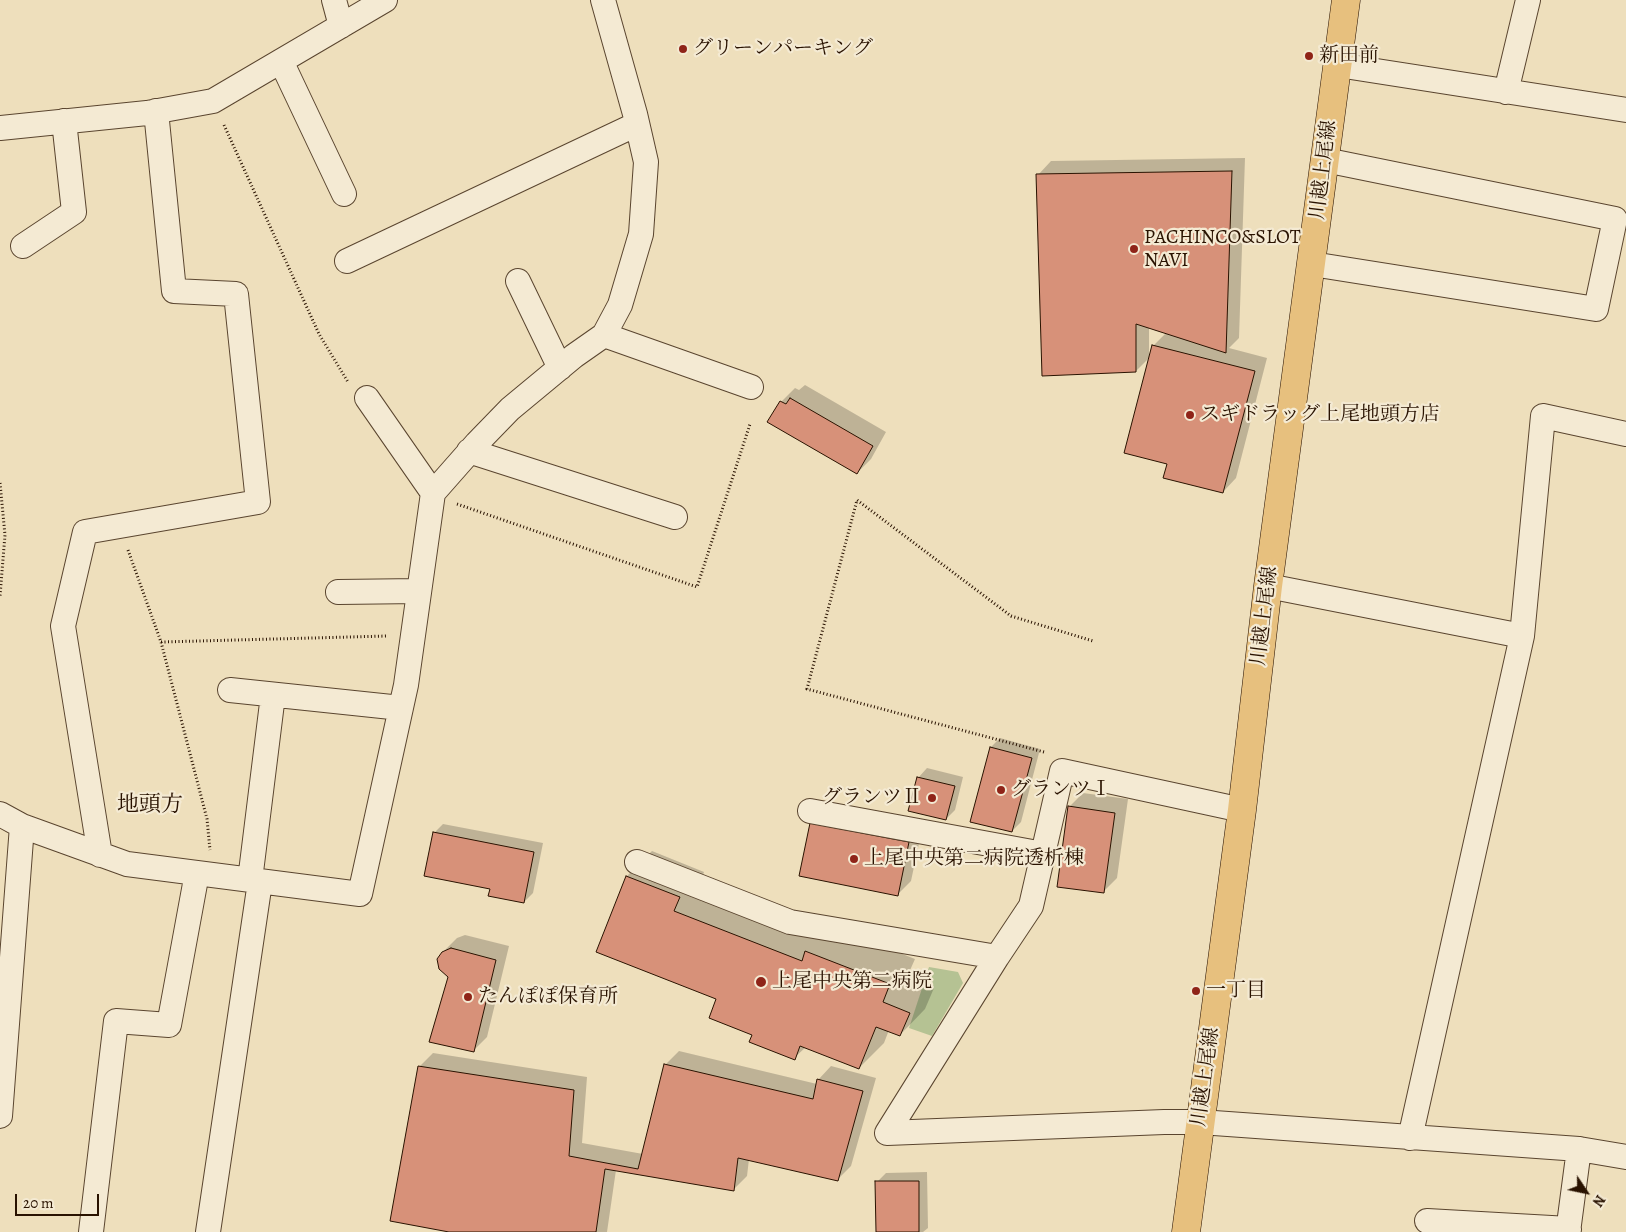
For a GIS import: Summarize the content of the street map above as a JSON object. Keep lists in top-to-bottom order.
{
  "streets": {
    "main road": ["川越上尾線"]
  },
  "districts": ["地頭方"],
  "places": [
    "グリーンパーキング",
    "新田前",
    "PACHINCO&SLOT NAVI",
    "スギドラッグ上尾地頭方店",
    "グランツⅠ",
    "グランツⅡ",
    "上尾中央第二病院透析棟",
    "上尾中央第二病院",
    "一丁目",
    "たんぽぽ保育所"
  ],
  "scale_bar": "20 m",
  "north": "bottom right"
}
